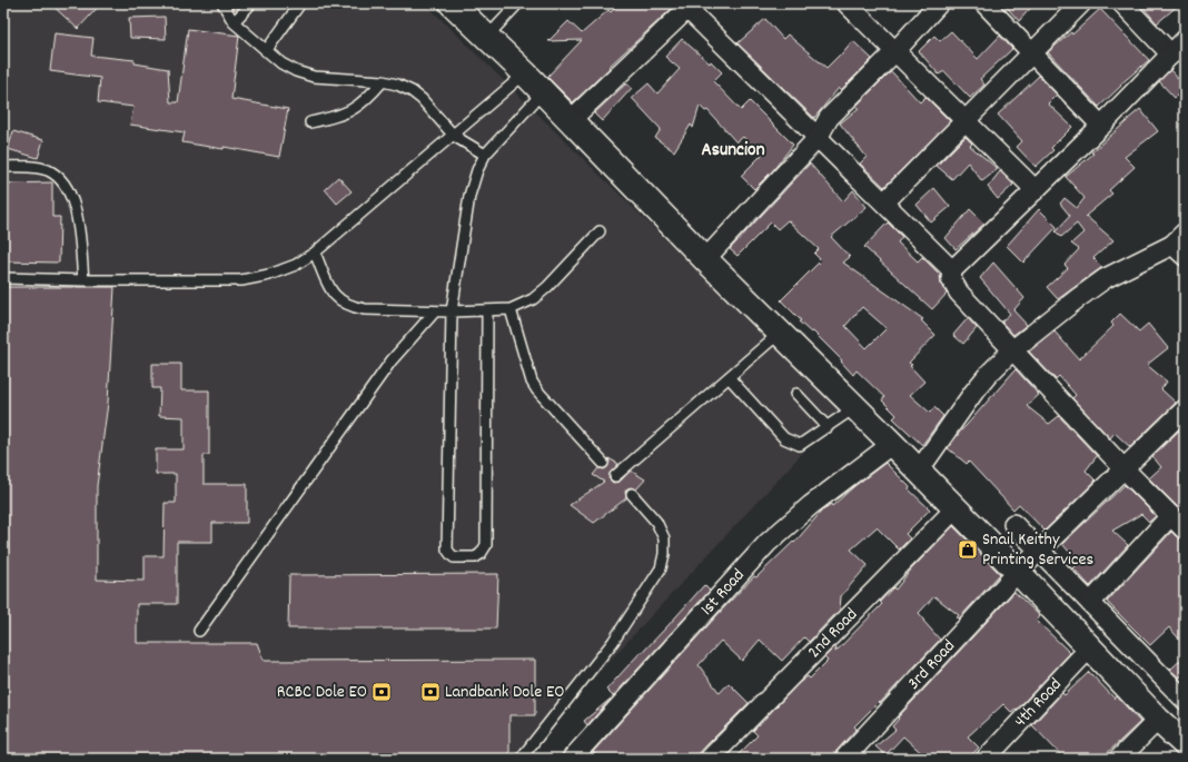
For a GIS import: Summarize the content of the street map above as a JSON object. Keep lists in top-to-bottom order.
{
  "streets": {
    "street": [
      "1st Road",
      "2nd Road",
      "3rd Road",
      "4th Road"
    ]
  },
  "districts": ["Asuncion"],
  "places": {
    "shop": ["Snail Keithy Printing Services"],
    "bank": ["RCBC Dole EO", "Landbank Dole EO"]
  }
}
